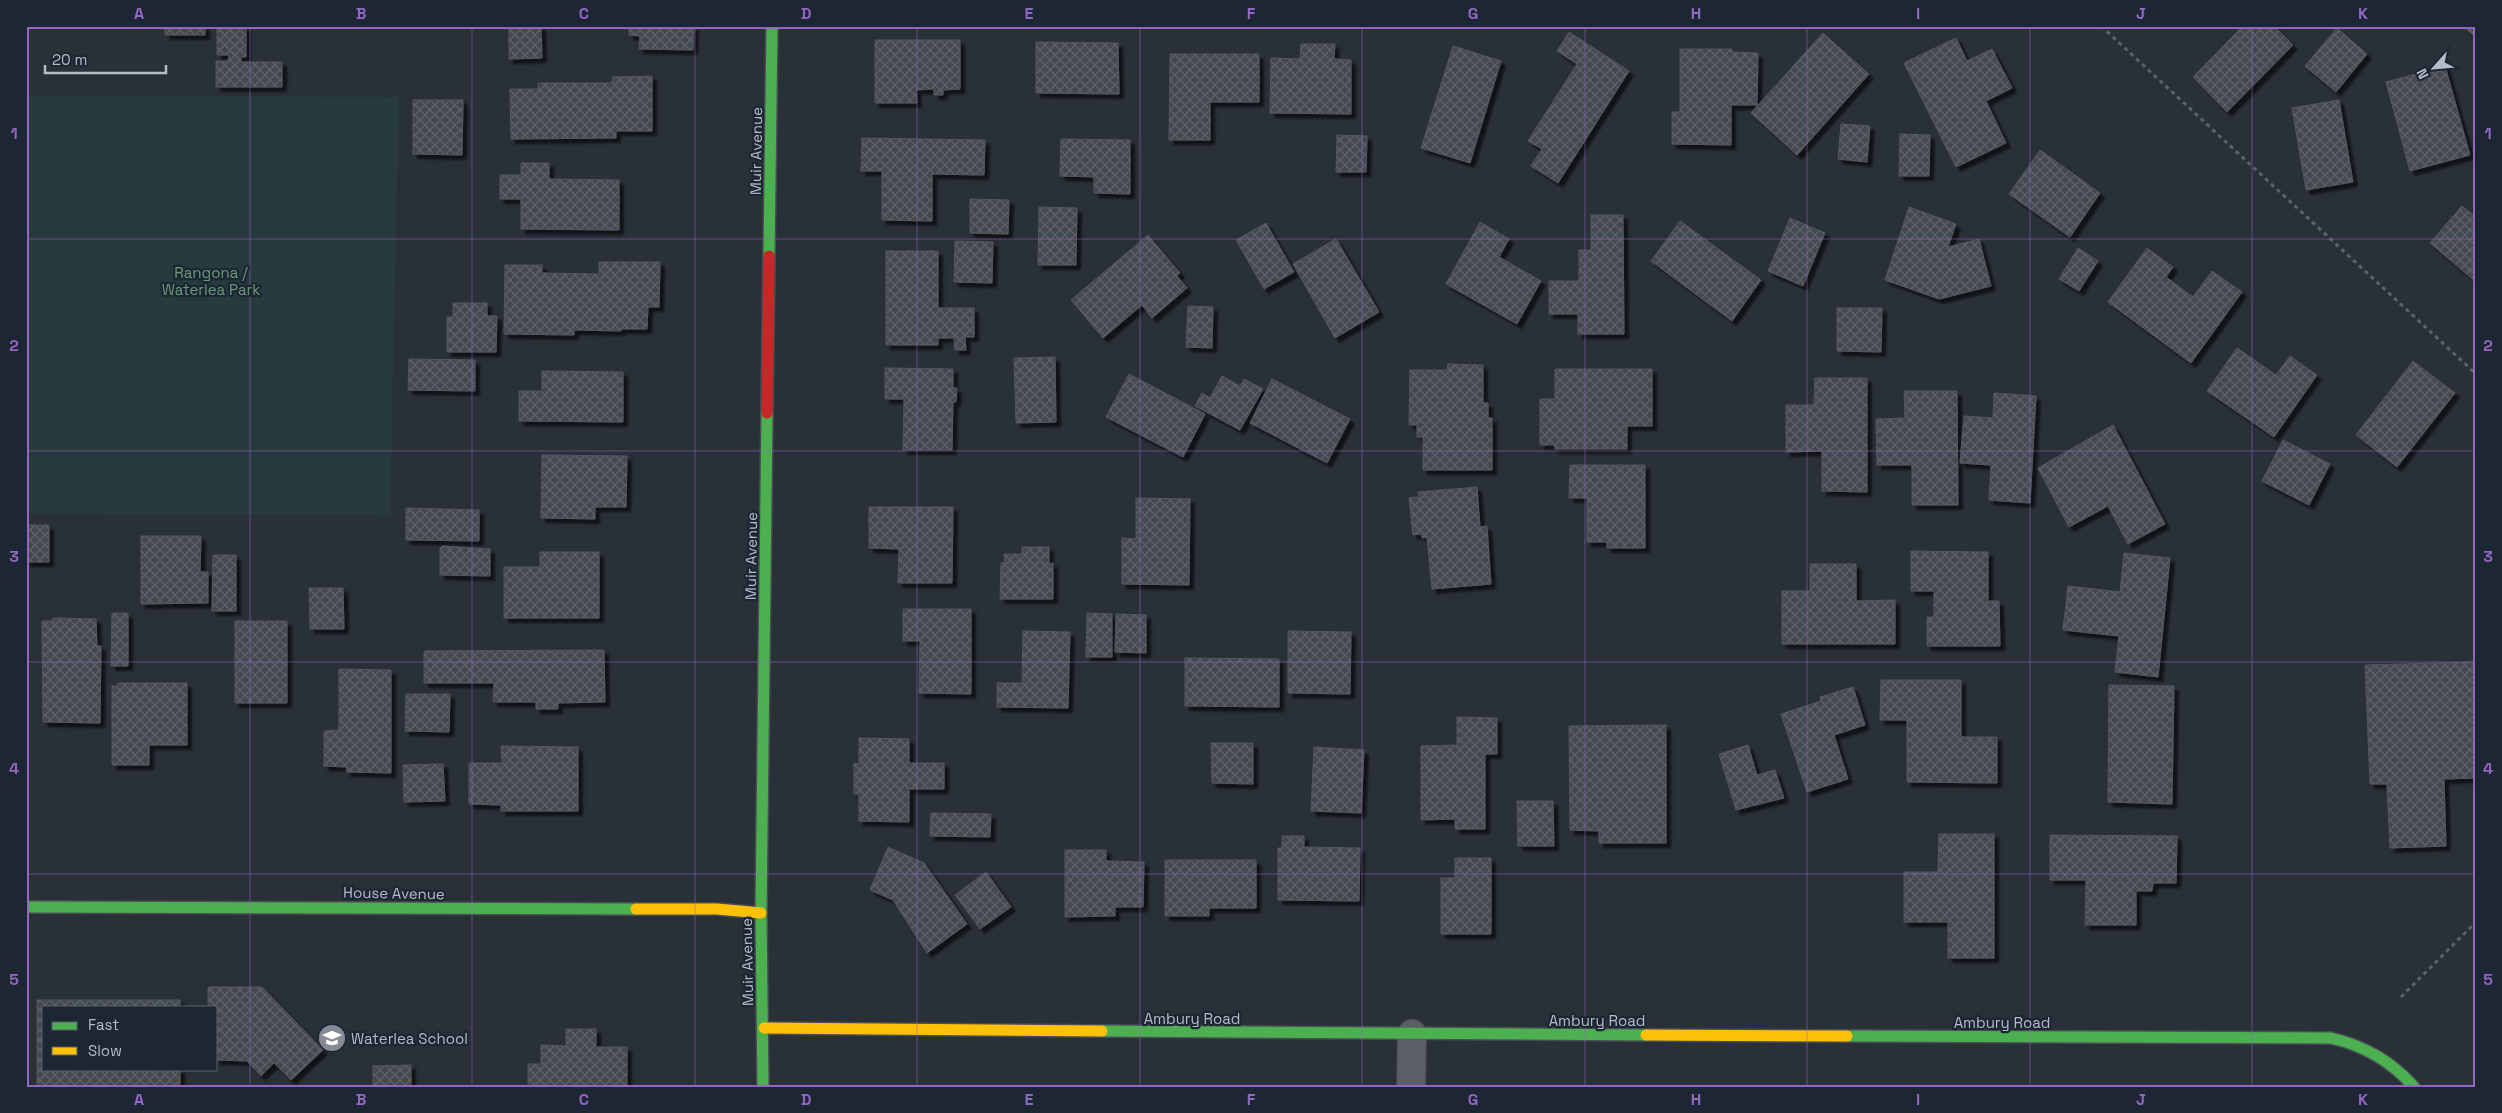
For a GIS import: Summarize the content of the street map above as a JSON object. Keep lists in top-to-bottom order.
{
  "streets": {
    "street": ["Muir Avenue", "House Avenue", "Ambury Road"]
  },
  "crossings": [
    ["Muir Avenue", "House Avenue"],
    ["Muir Avenue", "Ambury Road"]
  ],
  "parks": ["Rangona / Waterlea Park"],
  "places": {
    "school or university": ["Waterlea School"]
  },
  "legend": ["Fast", "Slow"],
  "scale_bar": "20 m",
  "north": "bottom left",
  "grid": {
    "columns": [
      "A",
      "B",
      "C",
      "D",
      "E",
      "F",
      "G",
      "H",
      "I",
      "J",
      "K"
    ],
    "rows": [
      "1",
      "2",
      "3",
      "4",
      "5"
    ]
  }
}
